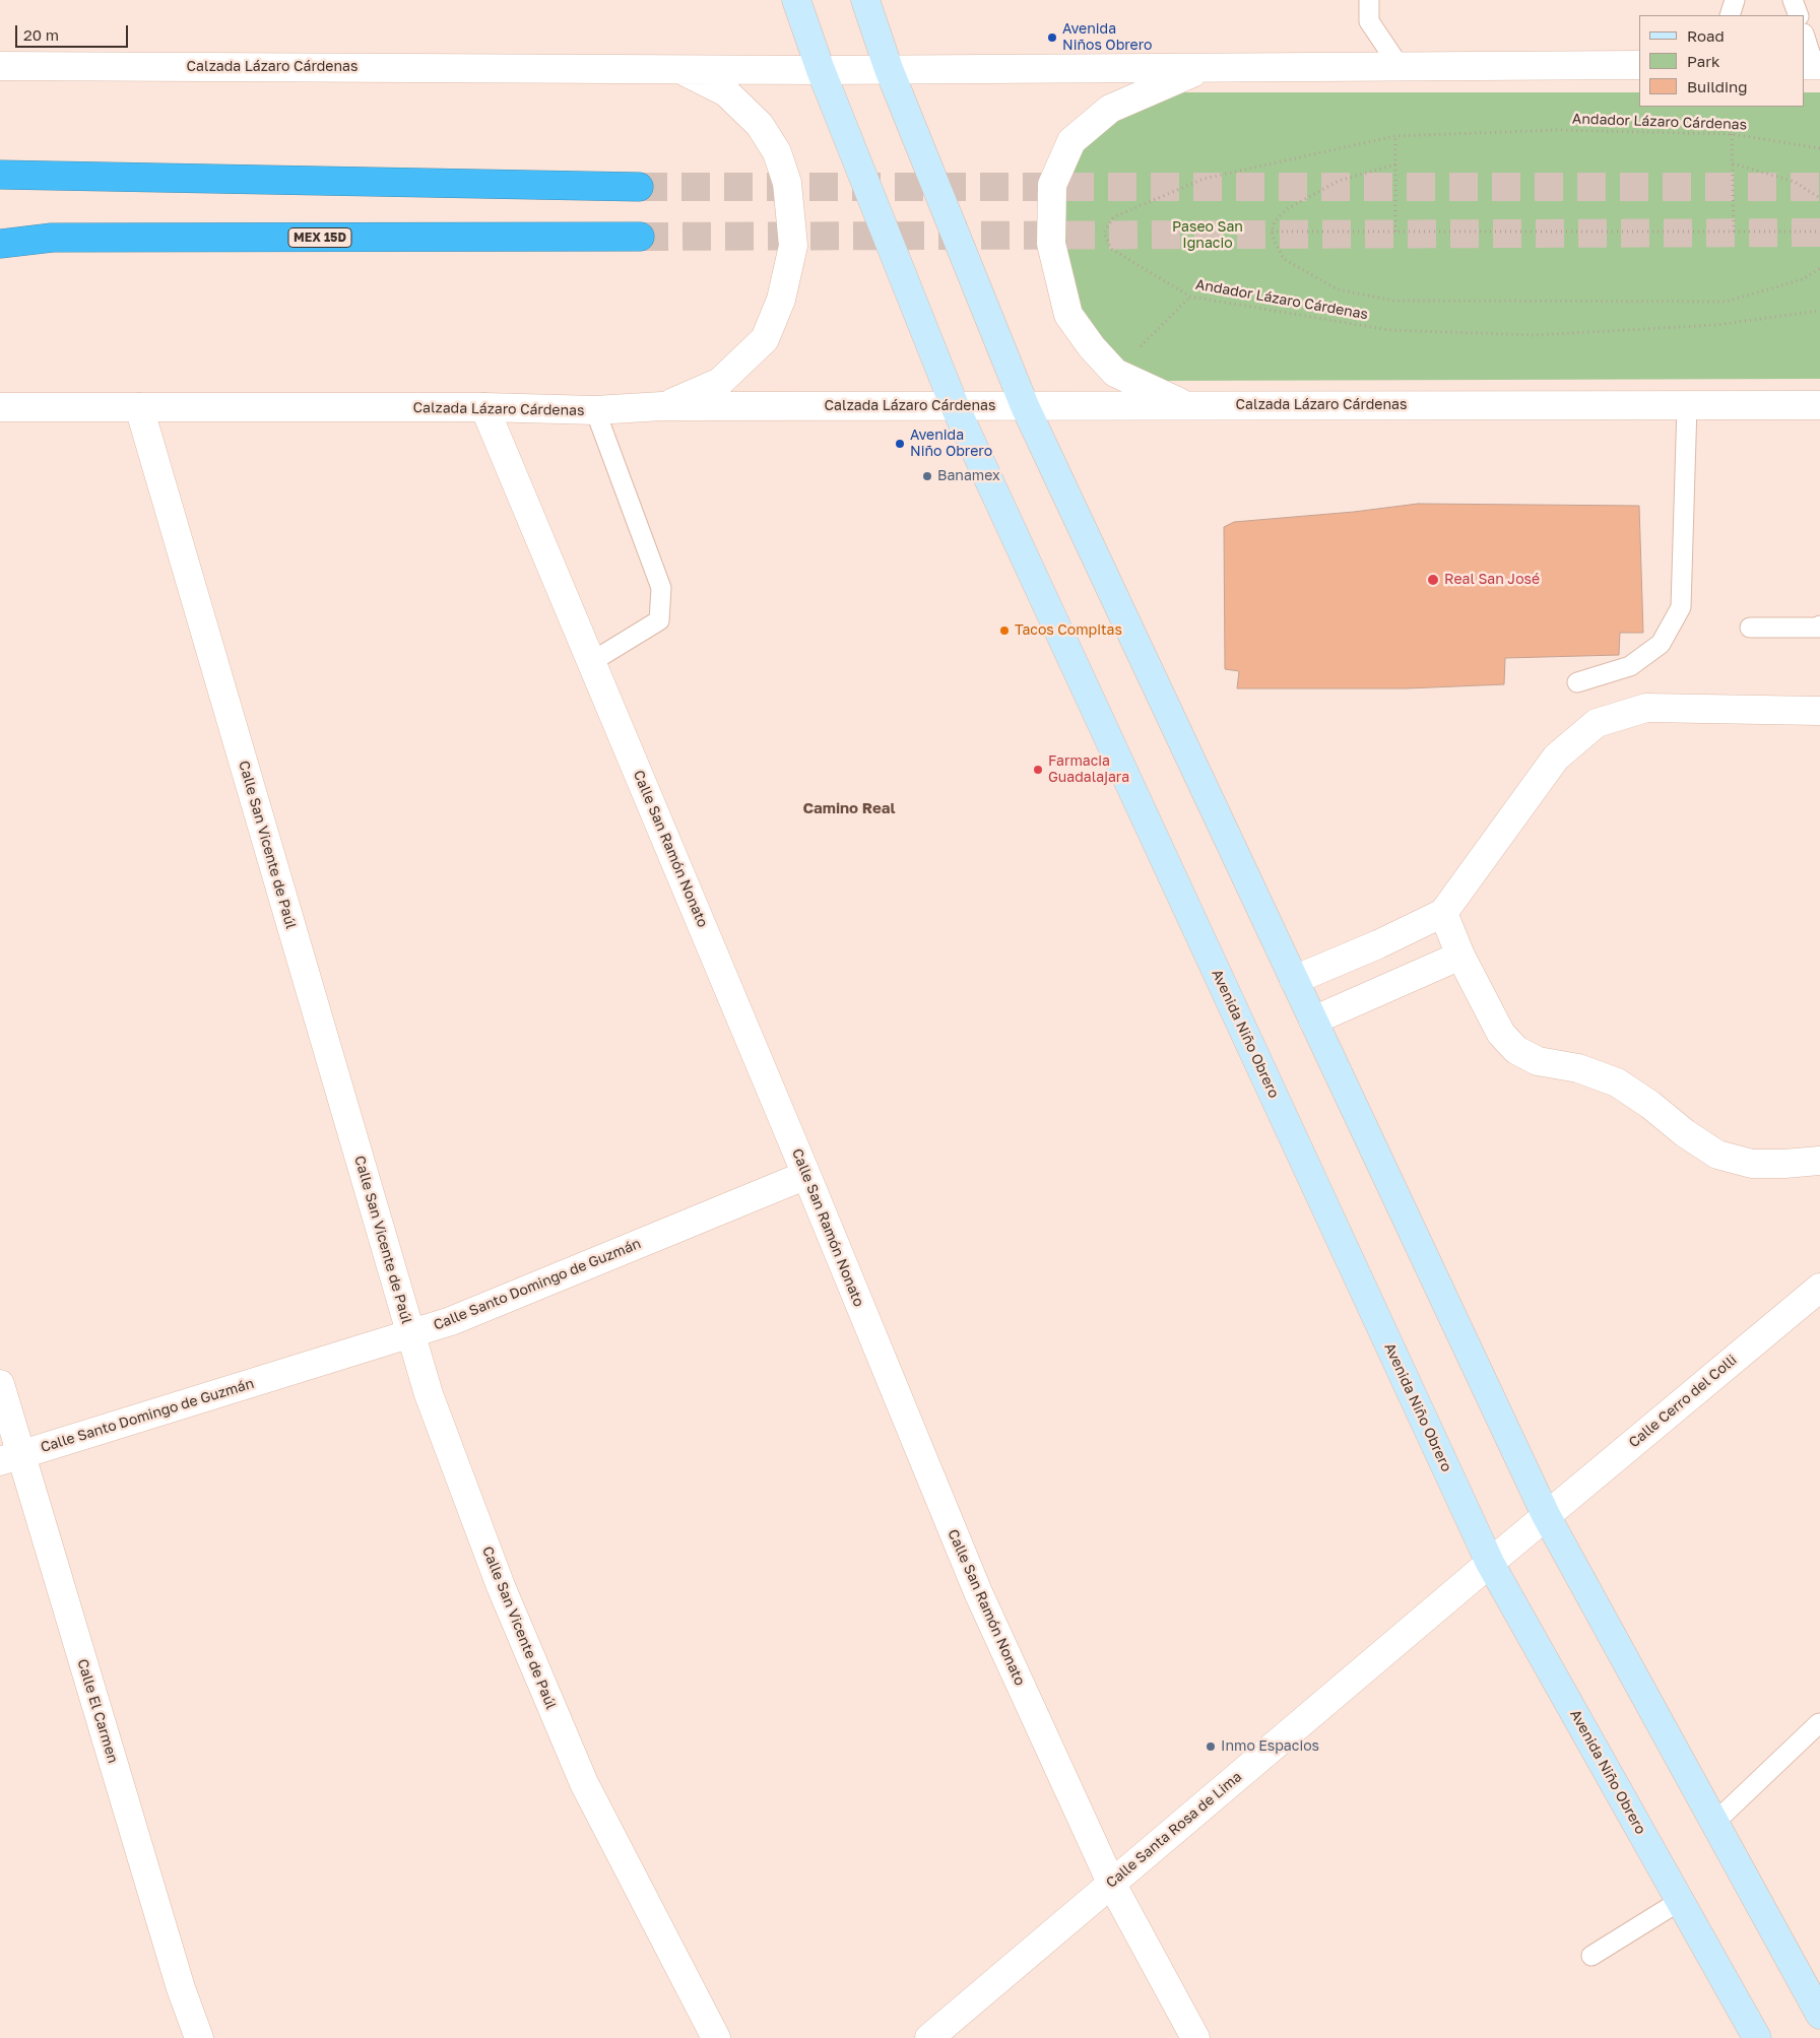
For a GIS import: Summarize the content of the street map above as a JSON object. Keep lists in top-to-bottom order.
{
  "streets": {
    "highway": ["MEX 15D"],
    "main road": ["Avenida Niño Obrero"],
    "street": [
      "Calzada Lázaro Cárdenas",
      "Calle San Vicente de Paúl",
      "Calle San Ramón Nonato",
      "Calle Santo Domingo de Guzmán",
      "Calle Cerro del Colli",
      "Calle El Carmen",
      "Calle Santa Rosa de Lima"
    ],
    "path": ["Andador Lázaro Cárdenas"]
  },
  "crossings": [
    ["Calzada Lázaro Cárdenas", "Calle San Vicente de Paúl"],
    ["Calzada Lázaro Cárdenas", "Calle San Ramón Nonato"],
    ["Calzada Lázaro Cárdenas", "Avenida Niño Obrero"],
    ["Calle San Vicente de Paúl", "Calle Santo Domingo de Guzmán"],
    ["Calle San Ramón Nonato", "Calle Santo Domingo de Guzmán"],
    ["Calle San Ramón Nonato", "Calle Santa Rosa de Lima"],
    ["Avenida Niño Obrero", "Calle Cerro del Colli"],
    ["Avenida Niño Obrero", "Calle Santa Rosa de Lima"],
    ["Calle Santo Domingo de Guzmán", "Calle El Carmen"],
    ["Calle Cerro del Colli", "Calle Santa Rosa de Lima"]
  ],
  "districts": ["Camino Real"],
  "parks": ["Paseo San Ignacio"],
  "places": [
    "Avenida Niños Obrero",
    "Avenida Niño Obrero",
    "Banamex",
    "Real San José",
    "Tacos Compitas",
    "Farmacia Guadalajara",
    "Inmo Espacios"
  ],
  "legend": ["Road", "Park", "Building"],
  "scale_bar": "20 m"
}
